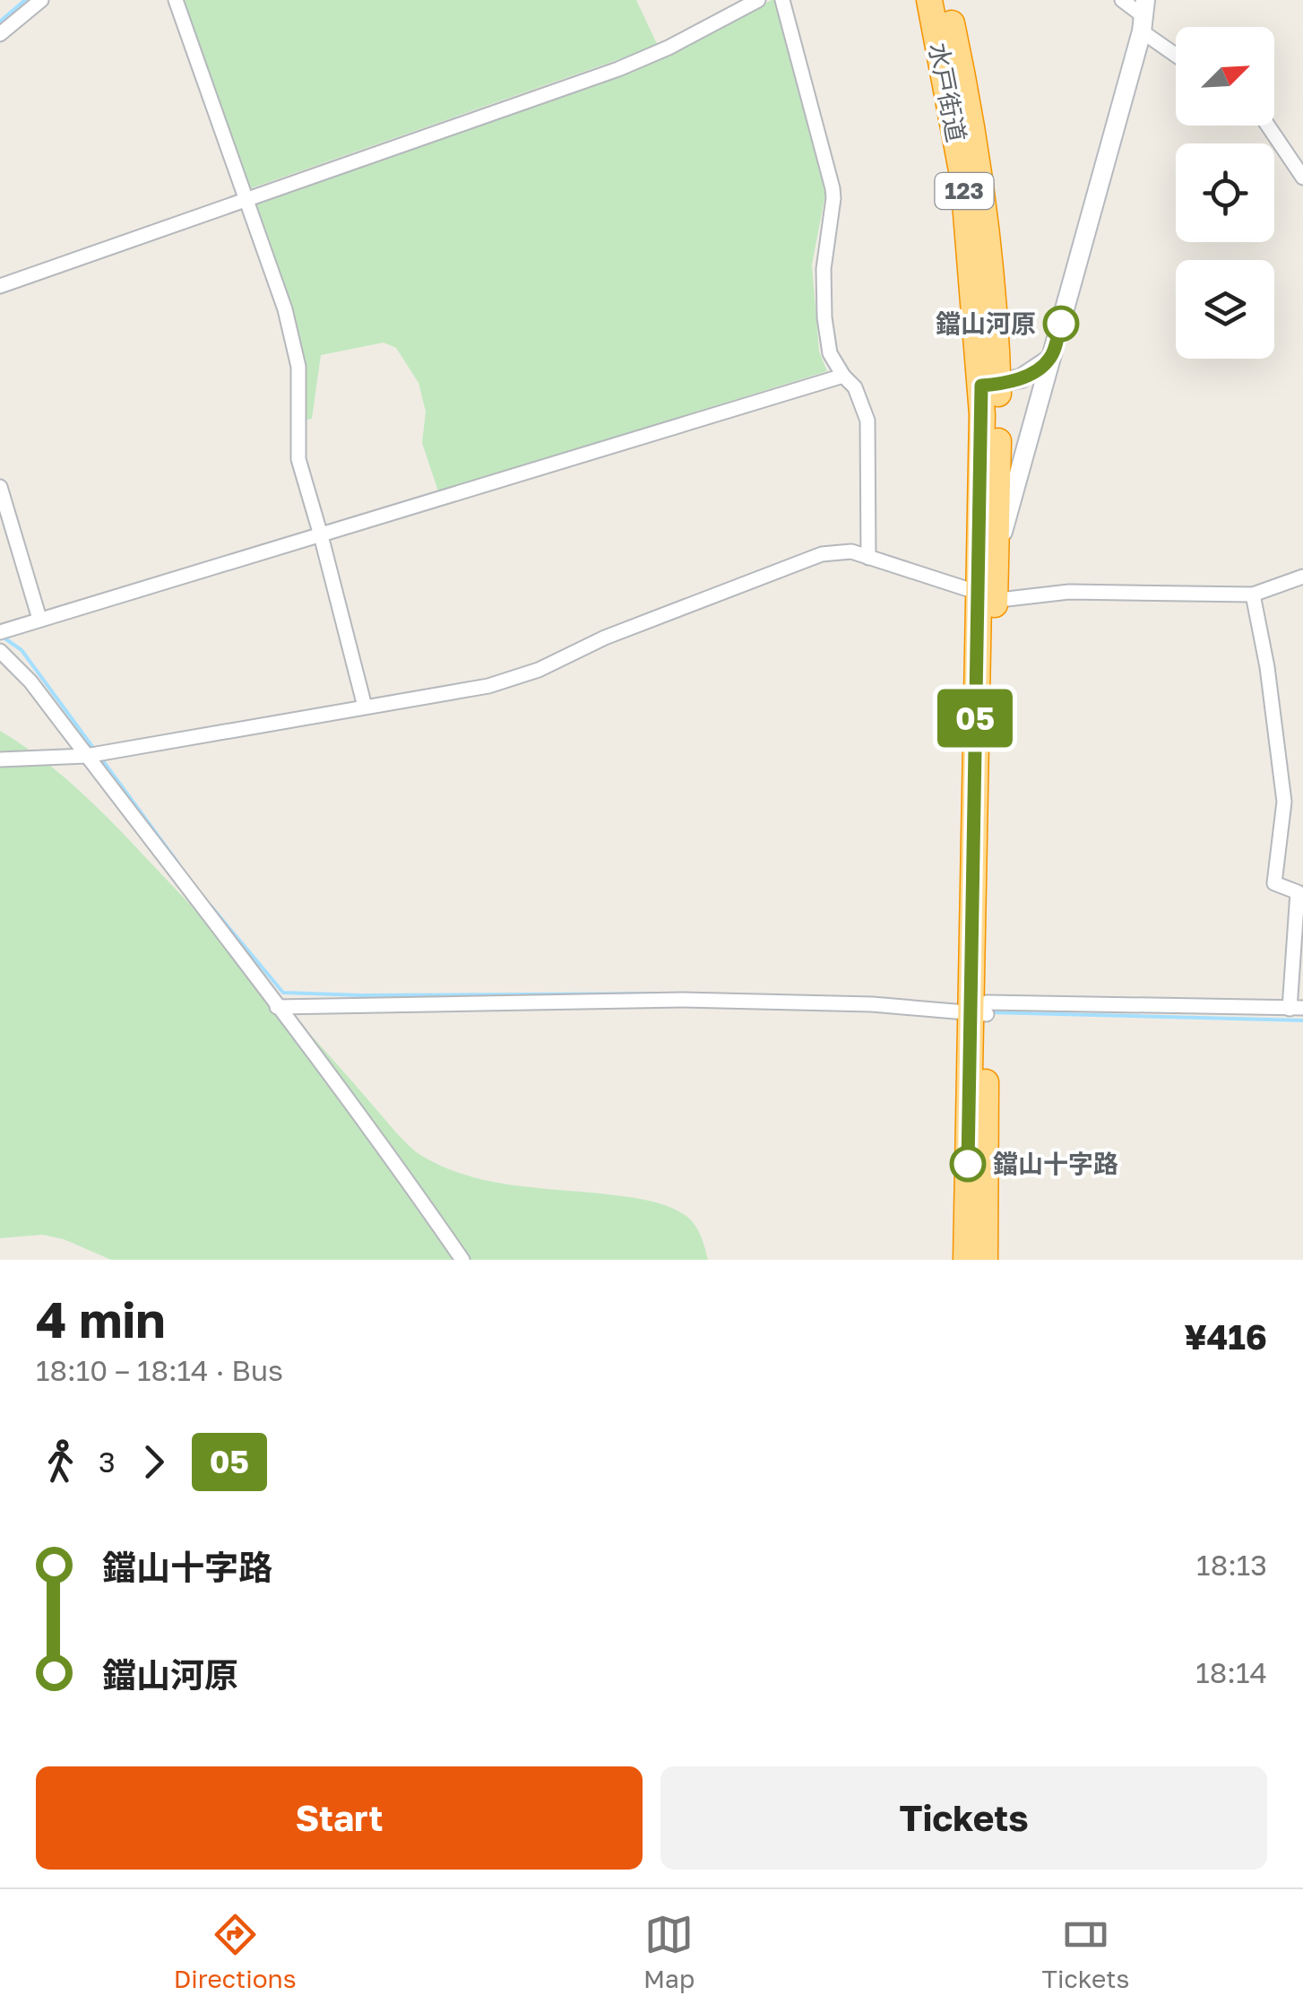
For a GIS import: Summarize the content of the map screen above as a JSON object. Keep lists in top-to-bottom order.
{
  "streets": {
    "highway": ["水戸街道", "123"]
  },
  "places": ["鐺山河原", "鐺山十字路"],
  "lines": ["bus line 05"],
  "north": "top right",
  "page": {
    "on_map": "05",
    "heading": ["4 min", "18:10 – 18:14 · Bus", "¥416"],
    "legs": ["3", "05"],
    "list": [
      {
        "name": "鐺山十字路",
        "value": "18:13"
      },
      {
        "name": "鐺山河原",
        "value": "18:14"
      }
    ],
    "buttons": ["Start", "Tickets"],
    "tabs": ["Directions", "Map", "Tickets"]
  }
}
